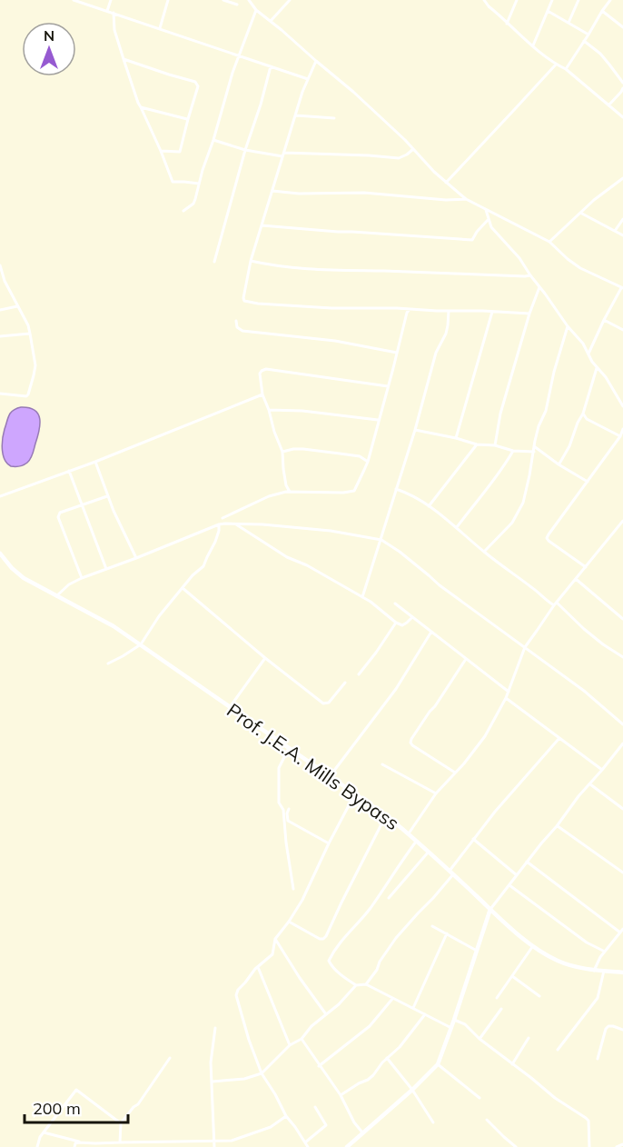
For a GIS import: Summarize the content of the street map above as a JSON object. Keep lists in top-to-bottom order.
{
  "streets": {
    "street": ["Prof. J.E.A. Mills Bypass"]
  },
  "scale_bar": "200 m",
  "north": "top"
}
